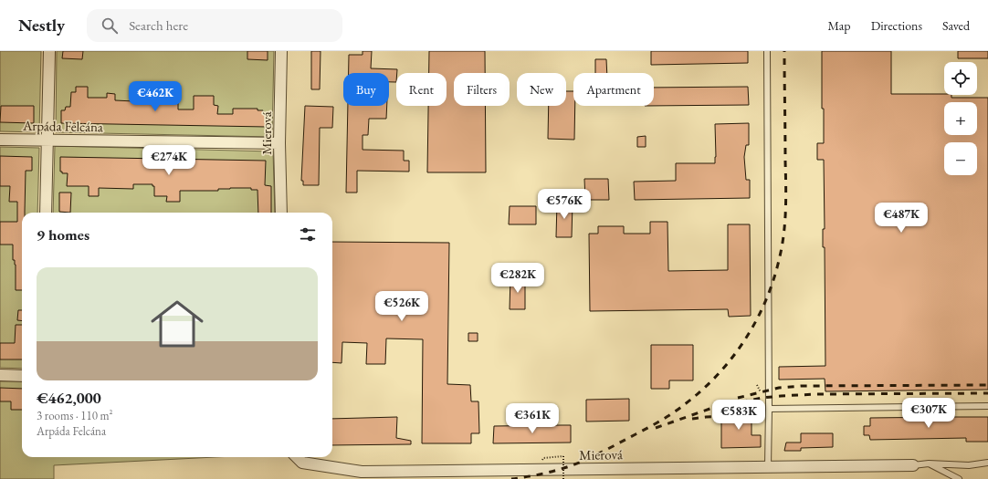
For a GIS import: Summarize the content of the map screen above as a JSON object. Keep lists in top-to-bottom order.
{
  "streets": {
    "street": ["Arpáda Felcána", "Mierová"]
  },
  "crossings": [
    ["Arpáda Felcána", "Mierová"]
  ],
  "page": {
    "header": "Nestly",
    "search": "Search here",
    "nav": ["Map", "Directions", "Saved"],
    "map_buttons": ["+", "−"],
    "chip": [
      "Buy",
      "Rent",
      "Filters",
      "New",
      "Apartment"
    ],
    "price": [
      "€462K",
      "€274K",
      "€576K",
      "€487K",
      "€282K",
      "€526K",
      "€307K",
      "€583K",
      "€361K"
    ],
    "heading": "9 homes",
    "list": [
      {
        "name": "€462,000",
        "note": "3 rooms · 110 m² · Arpáda Felcána"
      }
    ]
  }
}
